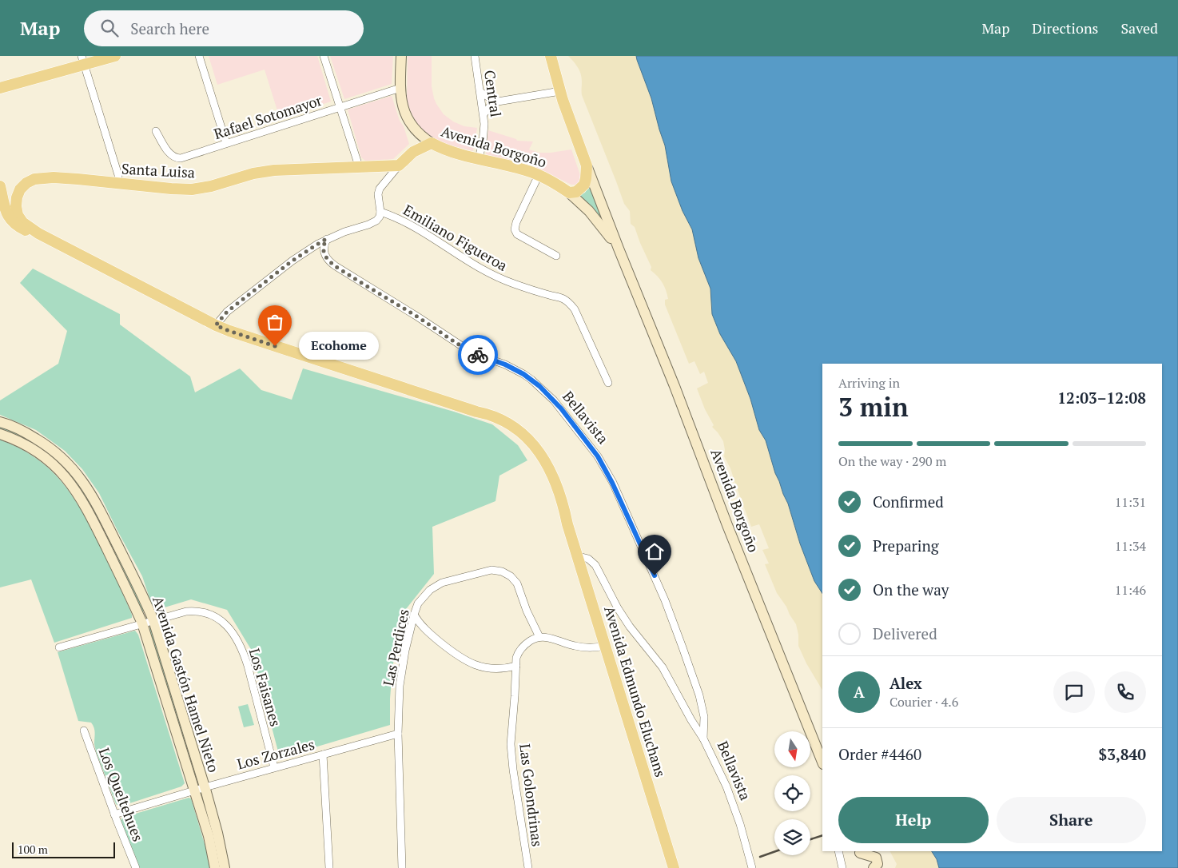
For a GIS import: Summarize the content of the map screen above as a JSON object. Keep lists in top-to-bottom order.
{
  "streets": {
    "main road": [
      "Avenida Borgoño",
      "Santa Luisa",
      "Avenida Gastón Hamel Nieto",
      "Avenida Edmundo Eluchans"
    ],
    "street": [
      "Central",
      "Rafael Sotomayor",
      "Emiliano Figueroa",
      "Bellavista",
      "Las Perdices",
      "Los Faisanes",
      "Los Zorzales",
      "Los Queltehues",
      "Las Golondrinas"
    ]
  },
  "crossings": [
    ["Central", "Avenida Borgoño"],
    ["Rafael Sotomayor", "Avenida Borgoño"],
    ["Las Perdices", "Los Zorzales"],
    ["Las Perdices", "Las Golondrinas"],
    ["Avenida Gastón Hamel Nieto", "Los Faisanes"],
    ["Avenida Gastón Hamel Nieto", "Los Zorzales"],
    ["Los Faisanes", "Los Zorzales"],
    ["Los Zorzales", "Los Queltehues"]
  ],
  "places": ["Ecohome"],
  "scale_bar": "100 m",
  "north": "bottom",
  "page": {
    "header": "Map",
    "search": "Search here",
    "nav": ["Map", "Directions", "Saved"],
    "bubble": "Ecohome",
    "heading": ["3 min", "Arriving in", "12:03–12:08"],
    "panel": [
      "Alex",
      "Courier · 4.6",
      "Order #4460",
      "$3,840"
    ],
    "bar": "On the way · 290 m",
    "list": [
      ["Confirmed", "11:31"],
      ["Preparing", "11:34"],
      ["On the way", "11:46"],
      "Delivered"
    ],
    "round": "A",
    "buttons": ["Help", "Share"],
    "scale": "100 m"
  }
}
